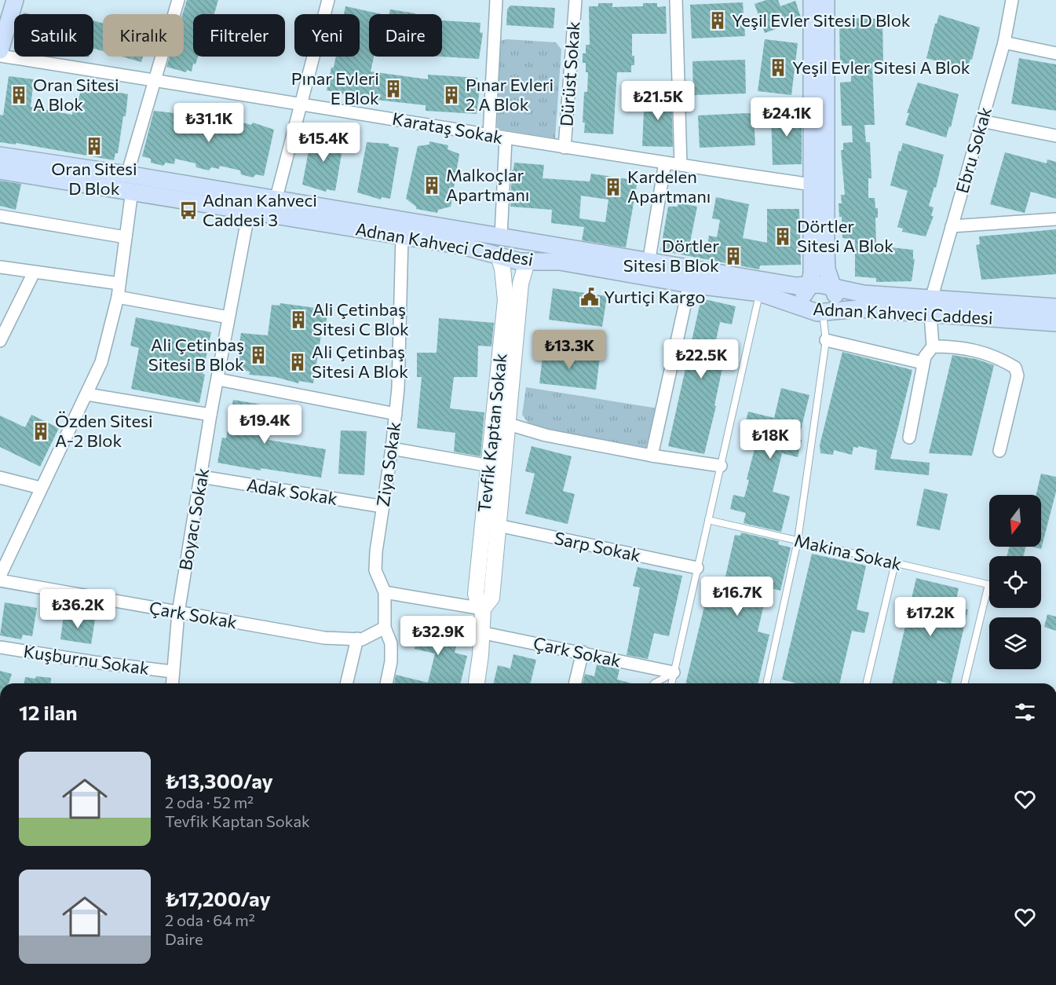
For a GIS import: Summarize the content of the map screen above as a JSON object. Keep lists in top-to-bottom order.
{
  "streets": {
    "main road": ["Adnan Kahveci Caddesi"],
    "street": [
      "Dürüst Sokak",
      "Karataş Sokak",
      "Ebru Sokak",
      "Tevfik Kaptan Sokak",
      "Ziya Sokak",
      "Adak Sokak",
      "Boyacı Sokak",
      "Sarp Sokak",
      "Çark Sokak",
      "Kuşburnu Sokak"
    ],
    "lane": ["Makina Sokak"]
  },
  "crossings": [
    ["Dürüst Sokak", "Karataş Sokak"],
    ["Ebru Sokak", "Adnan Kahveci Caddesi"],
    ["Adnan Kahveci Caddesi", "Tevfik Kaptan Sokak"],
    ["Adnan Kahveci Caddesi", "Ziya Sokak"],
    ["Adnan Kahveci Caddesi", "Boyacı Sokak"],
    ["Tevfik Kaptan Sokak", "Sarp Sokak"],
    ["Tevfik Kaptan Sokak", "Çark Sokak"],
    ["Ziya Sokak", "Adak Sokak"],
    ["Ziya Sokak", "Çark Sokak"],
    ["Adak Sokak", "Boyacı Sokak"],
    ["Boyacı Sokak", "Çark Sokak"],
    ["Boyacı Sokak", "Kuşburnu Sokak"]
  ],
  "places": {
    "building": [
      "Yeşil Evler Sitesi D Blok",
      "Yeşil Evler Sitesi A Blok",
      "Pınar Evleri E Blok",
      "Oran Sitesi A Blok",
      "Pınar Evleri 2 A Blok",
      "Oran Sitesi D Blok",
      "Malkoçlar Apartmanı",
      "Kardelen Apartmanı",
      "Dörtler Sitesi A Blok",
      "Dörtler Sitesi B Blok",
      "Ali Çetinbaş Sitesi C Blok",
      "Ali Çetinbaş Sitesi B Blok",
      "Ali Çetinbaş Sitesi A Blok",
      "Özden Sitesi A-2 Blok"
    ],
    "bus stop": ["Adnan Kahveci Caddesi 3"],
    "public building": ["Yurtiçi Kargo"]
  },
  "north": "bottom",
  "page": {
    "chip": [
      "Satılık",
      "Kiralık",
      "Filtreler",
      "Yeni",
      "Daire"
    ],
    "price": [
      "₺21.5K",
      "₺24.1K",
      "₺31.1K",
      "₺15.4K",
      "₺13.3K",
      "₺22.5K",
      "₺19.4K",
      "₺18K",
      "₺16.7K",
      "₺36.2K",
      "₺17.2K",
      "₺32.9K"
    ],
    "heading": "12 ilan",
    "list": [
      {
        "name": "₺13,300/ay",
        "note": "2 oda · 52 m² · Tevfik Kaptan Sokak"
      },
      {
        "name": "₺17,200/ay",
        "note": "2 oda · 64 m² · Daire"
      }
    ]
  }
}
